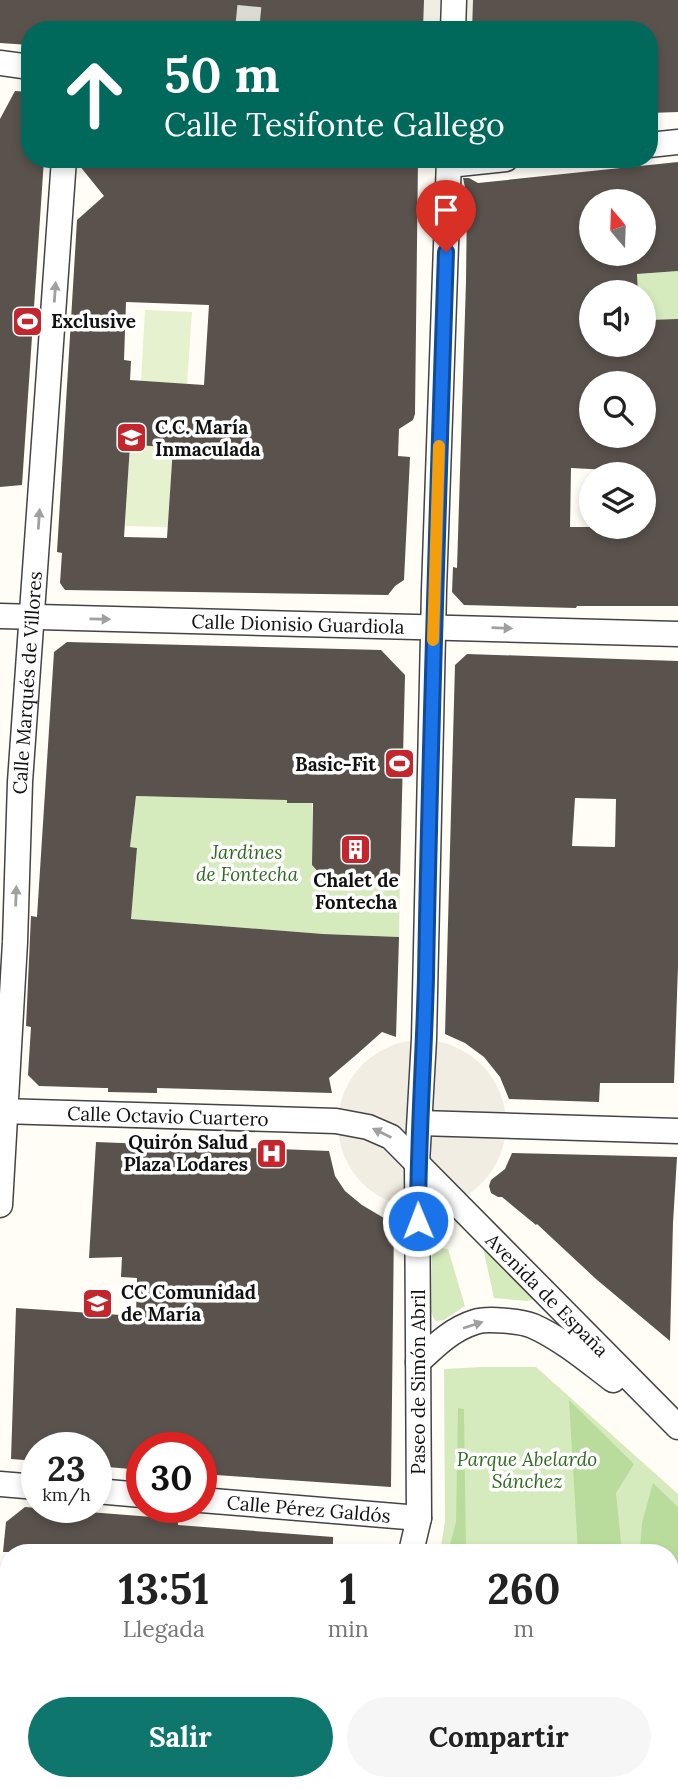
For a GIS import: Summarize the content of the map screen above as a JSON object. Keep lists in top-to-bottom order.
{
  "streets": {
    "street": [
      "Calle Dionisio Guardiola",
      "Calle Marqués de Villores",
      "Calle Octavio Cuartero",
      "Avenida de España",
      "Paseo de Simón Abril",
      "Calle Pérez Galdós"
    ]
  },
  "crossings": [
    ["Calle Dionisio Guardiola", "Calle Marqués de Villores"],
    ["Calle Dionisio Guardiola", "Paseo de Simón Abril"],
    ["Calle Marqués de Villores", "Calle Octavio Cuartero"],
    ["Calle Octavio Cuartero", "Avenida de España"],
    ["Calle Octavio Cuartero", "Paseo de Simón Abril"],
    ["Avenida de España", "Paseo de Simón Abril"],
    ["Paseo de Simón Abril", "Calle Pérez Galdós"]
  ],
  "one_way": ["Calle Dionisio Guardiola", "Calle Marqués de Villores", "Calle Octavio Cuartero"],
  "parks": ["Jardines de Fontecha", "Parque Abelardo Sánchez"],
  "places": {
    "sports": ["Exclusive", "Basic-Fit"],
    "school or university": ["C.C. María Inmaculada", "CC Comunidad de María"],
    "building": ["Chalet de Fontecha"],
    "hospital": ["Quirón Salud Plaza Lodares"]
  },
  "north": "top",
  "page": {
    "turn": ["50 m", "Calle Tesifonte Gallego"],
    "speed": "23 km/h",
    "limit": "30",
    "eta": [
      "13:51",
      "Llegada",
      "1",
      "min",
      "260",
      "m"
    ],
    "buttons": ["Salir", "Compartir"]
  }
}
